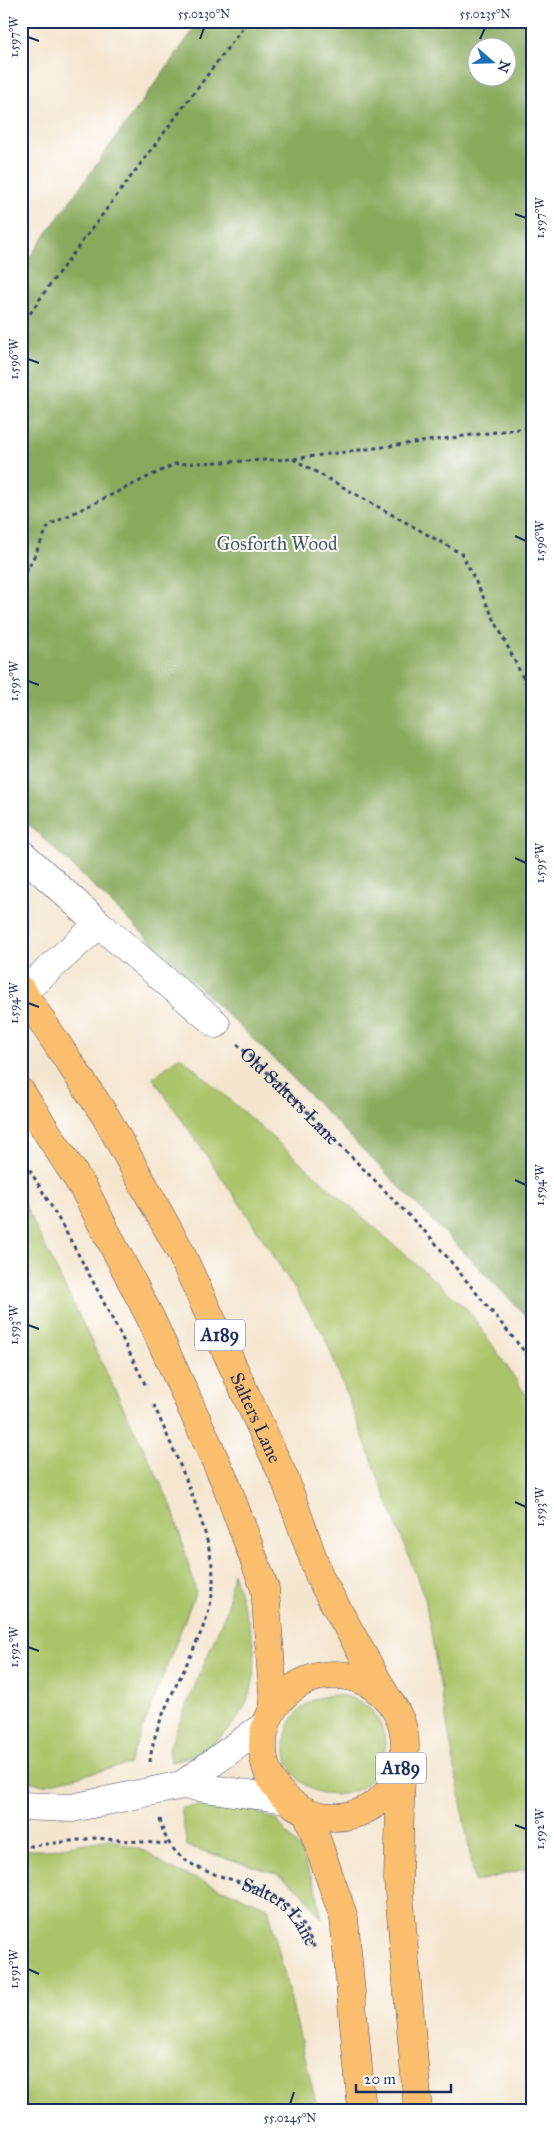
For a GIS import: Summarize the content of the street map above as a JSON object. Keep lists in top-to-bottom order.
{
  "streets": {
    "main road": ["A189", "Salters Lane"],
    "path": ["Old Salters Lane"]
  },
  "crossings": [
    ["A189", "Salters Lane"]
  ],
  "parks": ["Gosforth Wood"],
  "scale_bar": "20 m",
  "north": "right",
  "coordinates": [
    "55.0230°N",
    "55.0235°N",
    "1.597°W",
    "1.596°W",
    "1.595°W",
    "1.594°W",
    "1.593°W",
    "1.592°W",
    "1.591°W",
    "55.0245°N"
  ]
}
